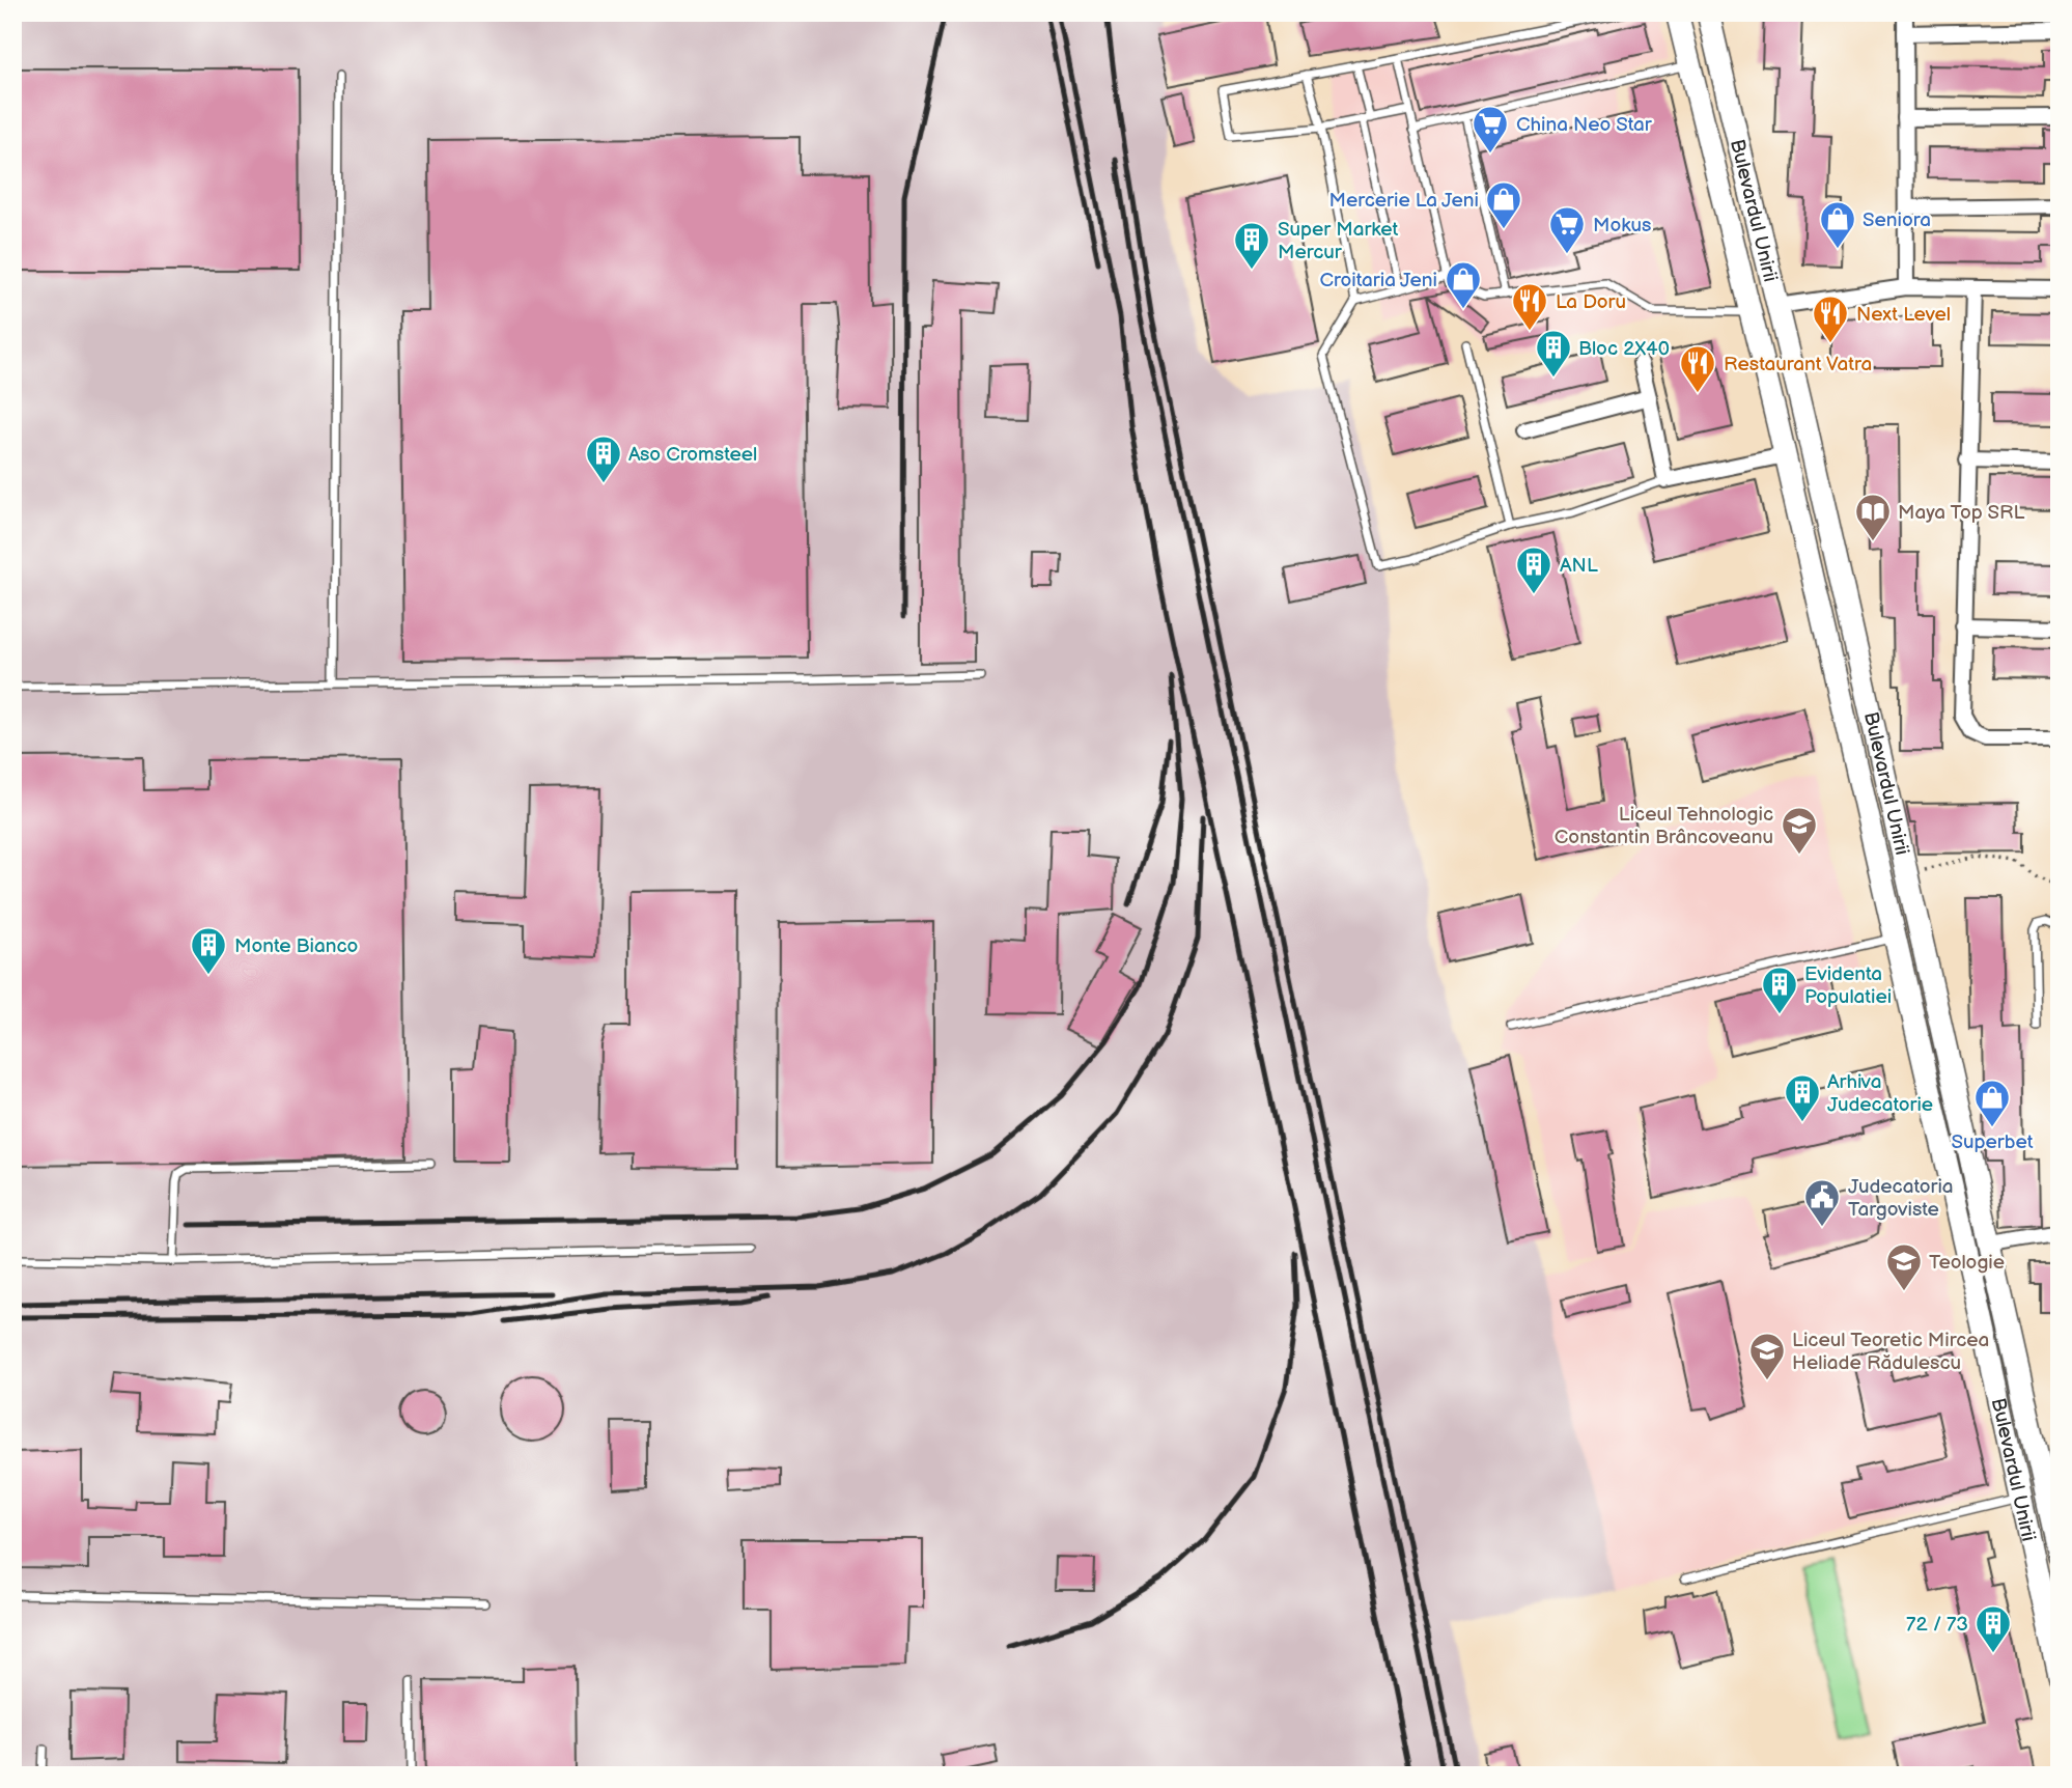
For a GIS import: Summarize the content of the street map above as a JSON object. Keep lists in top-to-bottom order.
{
  "streets": {
    "main road": ["Bulevardul Unirii"]
  },
  "places": {
    "supermarket": ["China Neo Star", "Mokus"],
    "shop": [
      "Mercerie La Jeni",
      "Seniora",
      "Croitaria Jeni",
      "Superbet"
    ],
    "building": [
      "Super Market Mercur",
      "Bloc 2X40",
      "Aso Cromsteel",
      "ANL",
      "Monte Bianco",
      "Evidenta Populatiei",
      "Arhiva Judecatorie",
      "72 / 73"
    ],
    "restaurant": ["La Doru", "Next Level", "Restaurant Vatra"],
    "library": ["Maya Top SRL"],
    "school or university": ["Liceul Tehnologic Constantin Brâncoveanu", "Teologie", "Liceul Teoretic Mircea Heliade Rădulescu"],
    "public building": ["Judecatoria Targoviste"]
  }
}
